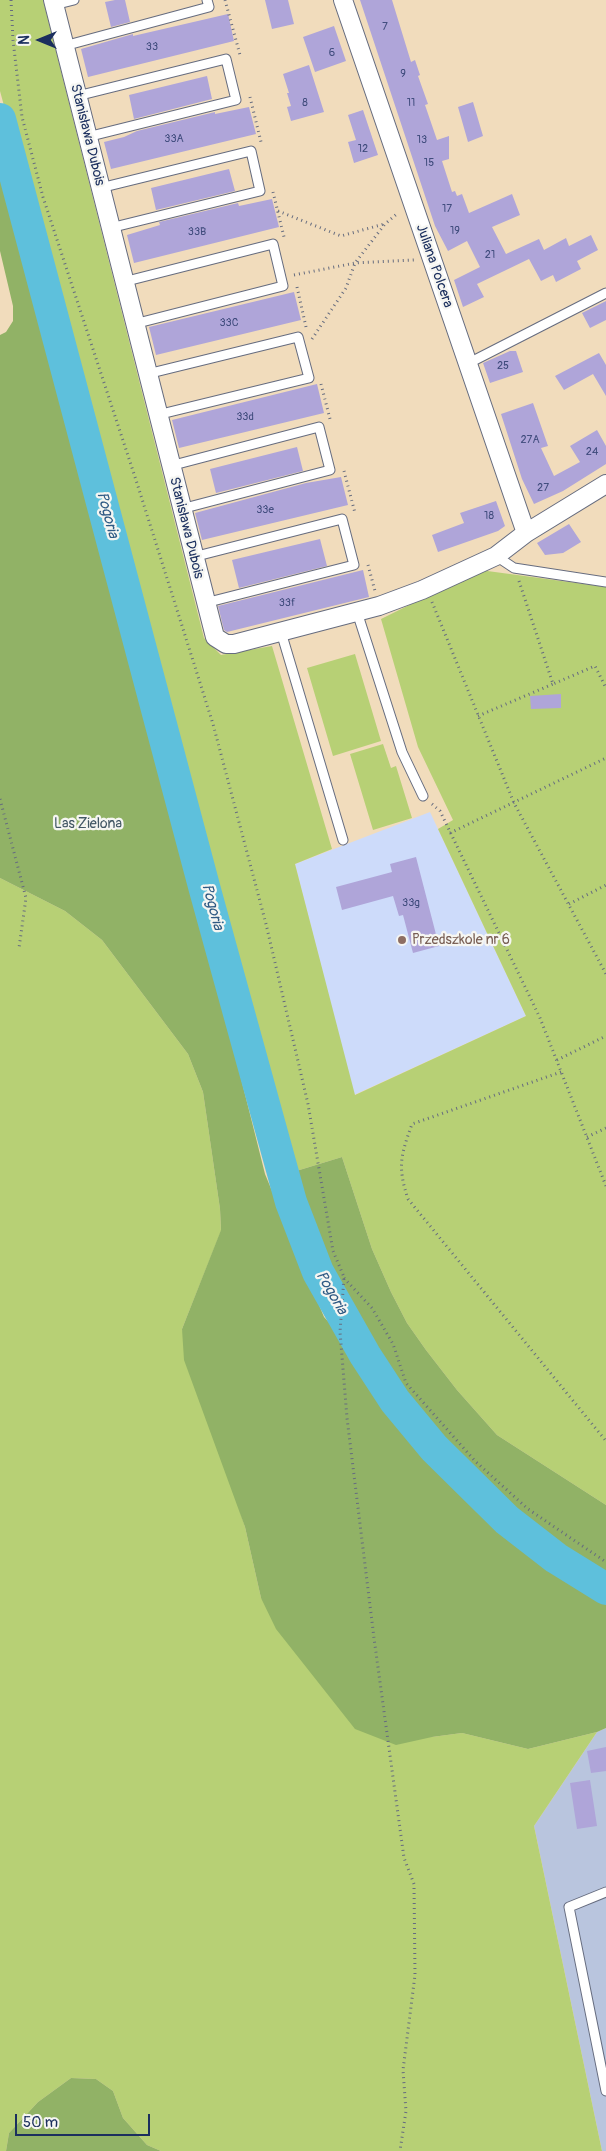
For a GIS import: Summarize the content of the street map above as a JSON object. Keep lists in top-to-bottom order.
{
  "streets": {
    "street": ["Stanisława Dubois", "Juliana Polcera"]
  },
  "crossings": [
    ["Stanisława Dubois", "Juliana Polcera"]
  ],
  "water": ["Pogoria"],
  "parks": ["Las Zielona"],
  "places": ["Przedszkole nr 6"],
  "house_numbers": [
    "7",
    "33",
    "6",
    "9",
    "8",
    "11",
    "33A",
    "13",
    "12",
    "15",
    "17",
    "19",
    "33B",
    "21",
    "33C",
    "25",
    "33d",
    "27A",
    "24",
    "27",
    "33e",
    "18",
    "33f",
    "33g"
  ],
  "scale_bar": "50 m",
  "north": "left"
}
